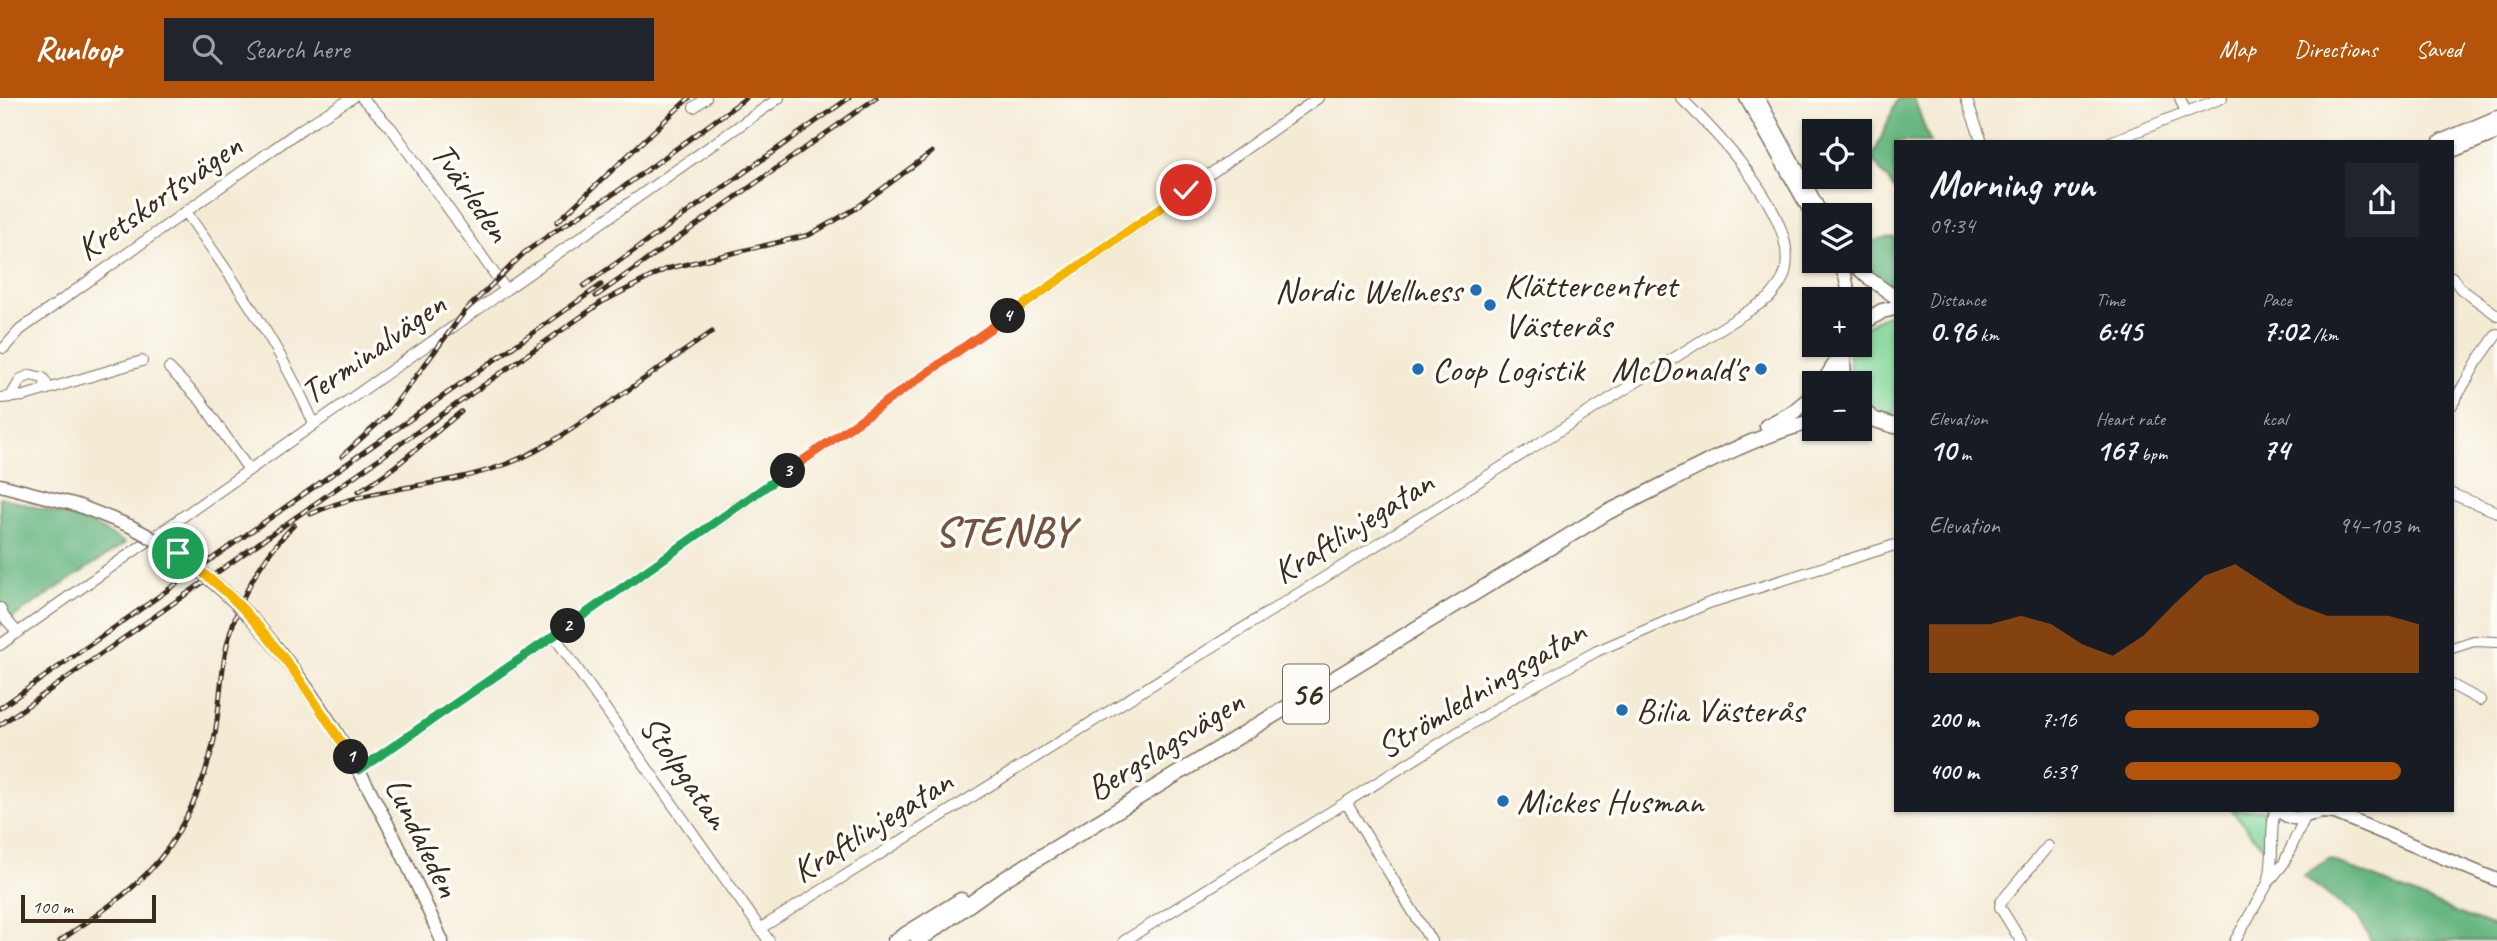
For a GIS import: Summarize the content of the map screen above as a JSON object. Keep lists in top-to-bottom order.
{
  "streets": {
    "highway": ["56", "Bergslagsvägen"],
    "main road": ["Lundaleden"],
    "street": [
      "Tvärleden",
      "Kretskortsvägen",
      "Terminalvägen",
      "Kraftlinjegatan",
      "Strömledningsgatan",
      "Stolpgatan"
    ]
  },
  "crossings": [
    ["Tvärleden", "Terminalvägen"],
    ["Kraftlinjegatan", "Stolpgatan"]
  ],
  "districts": ["STENBY"],
  "places": [
    "Nordic Wellness",
    "Klättercentret Västerås",
    "Coop Logistik",
    "McDonald's",
    "Bilia Västerås",
    "Mickes Husman"
  ],
  "scale_bar": "100 m",
  "page": {
    "header": "Runloop",
    "search": "Search here",
    "nav": ["Map", "Directions", "Saved"],
    "map_buttons": ["+", "−"],
    "heading": ["Morning run", "09:34"],
    "stats": [
      ["Distance", "0.96 km"],
      ["Time", "6:45"],
      ["Pace", "7:02 /km"],
      ["Elevation", "10 m"],
      ["Heart rate", "167 bpm"],
      ["kcal", "74"]
    ],
    "pins": [
      "4",
      "3",
      "2",
      "1"
    ],
    "chart": ["Elevation", "94–103 m"],
    "list": [
      {
        "name": "200 m",
        "note": "7:16"
      },
      {
        "name": "400 m",
        "note": "6:39"
      }
    ],
    "scale": "100 m"
  }
}
